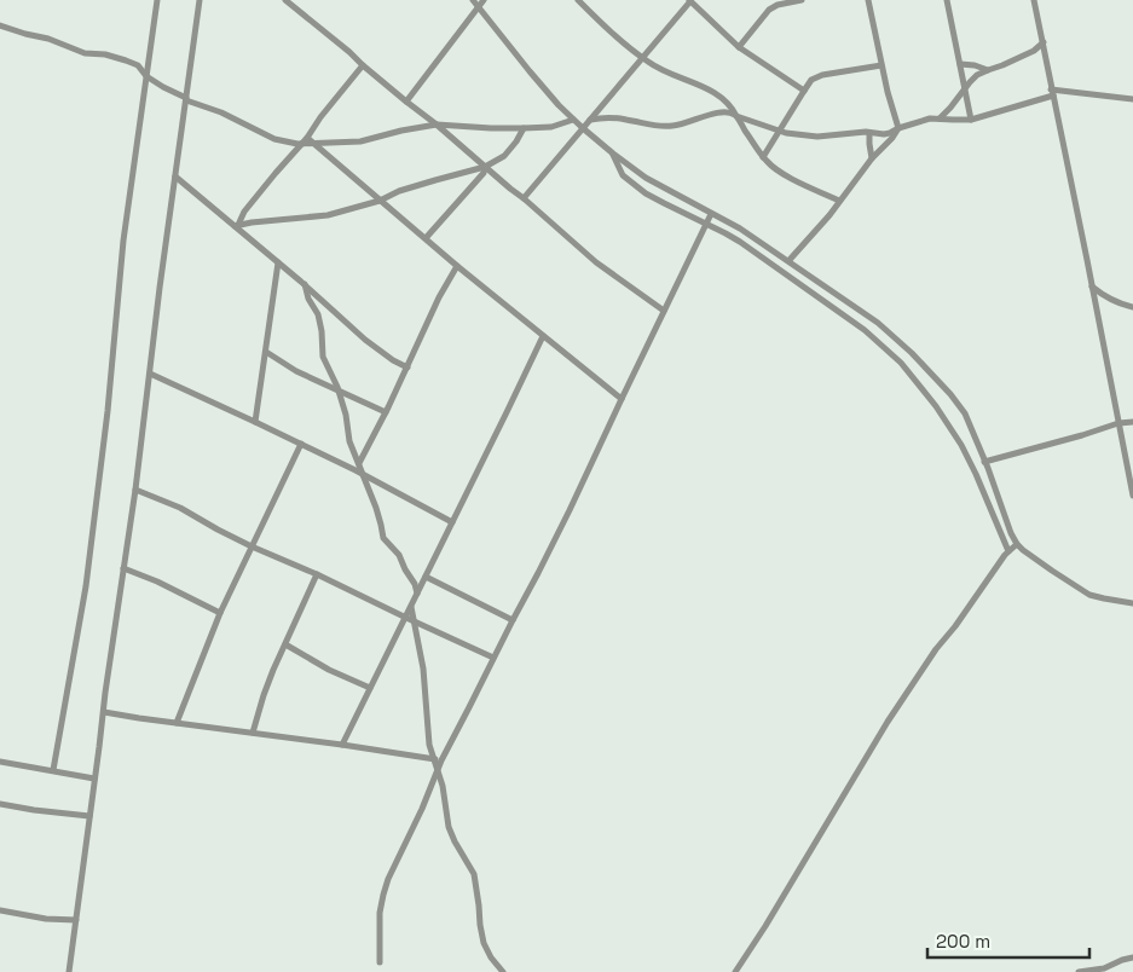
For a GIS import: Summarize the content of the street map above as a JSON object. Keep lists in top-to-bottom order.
{
  "scale_bar": "200 m"
}
